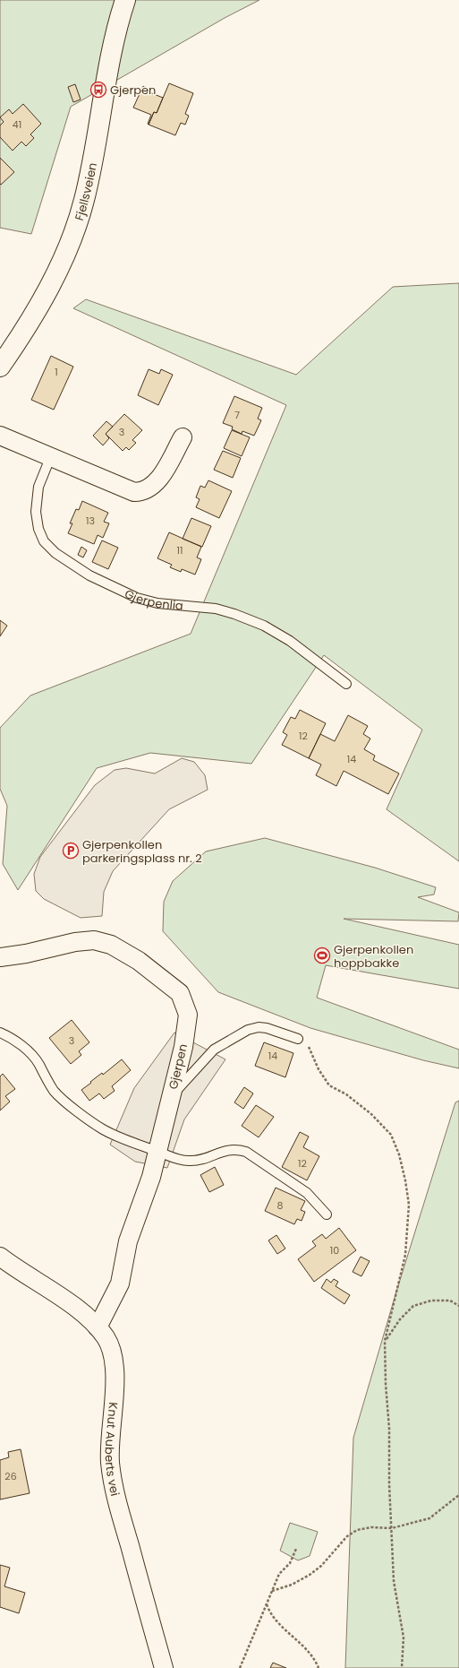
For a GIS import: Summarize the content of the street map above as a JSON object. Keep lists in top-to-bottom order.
{
  "streets": {
    "main road": ["Fjellsveien"],
    "street": ["Gjerpen", "Knut Auberts vei"],
    "lane": ["Gjerpenlia"]
  },
  "crossings": [
    ["Gjerpen", "Knut Auberts vei"]
  ],
  "places": {
    "bus stop": ["Gjerpen"],
    "parking": ["Gjerpenkollen parkeringsplass nr. 2"],
    "sports": ["Gjerpenkollen hoppbakke"]
  },
  "house_numbers": [
    "41",
    "1",
    "7",
    "3",
    "13",
    "11",
    "12",
    "14",
    "3",
    "14",
    "12",
    "8",
    "10",
    "26"
  ]
}
